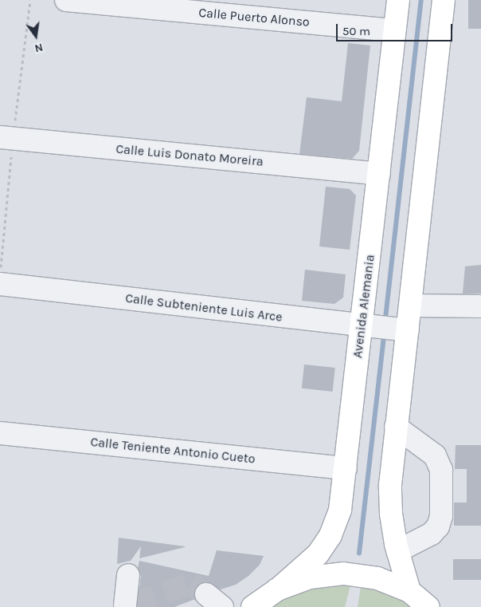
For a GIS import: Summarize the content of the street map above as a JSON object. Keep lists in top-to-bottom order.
{
  "streets": {
    "main road": ["Avenida Alemania"],
    "street": [
      "Calle Puerto Alonso",
      "Calle Luis Donato Moreira",
      "Calle Subteniente Luis Arce",
      "Calle Teniente Antonio Cueto"
    ]
  },
  "crossings": [
    ["Calle Puerto Alonso", "Avenida Alemania"],
    ["Calle Luis Donato Moreira", "Avenida Alemania"],
    ["Avenida Alemania", "Calle Subteniente Luis Arce"],
    ["Avenida Alemania", "Calle Teniente Antonio Cueto"]
  ],
  "scale_bar": "50 m",
  "north": "bottom"
}
